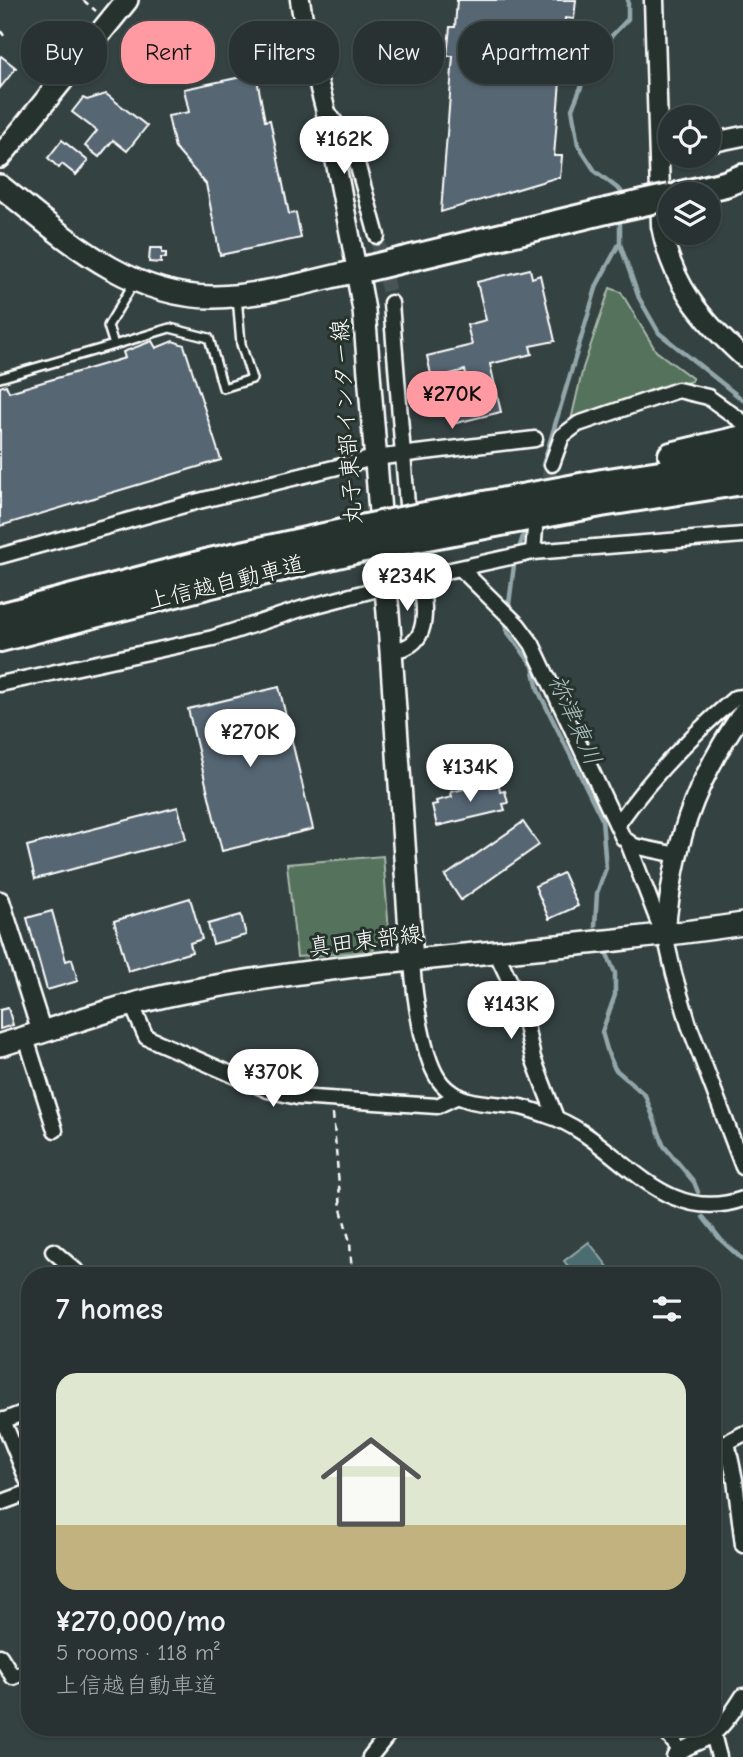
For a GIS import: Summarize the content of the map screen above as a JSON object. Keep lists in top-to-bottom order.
{
  "streets": {
    "highway": ["上信越自動車道"],
    "main road": ["丸子東部インター線", "真田東部線"]
  },
  "crossings": [
    ["丸子東部インター線", "真田東部線"]
  ],
  "water": ["祢津東川"],
  "page": {
    "chip": [
      "Buy",
      "Rent",
      "Filters",
      "New",
      "Apartment"
    ],
    "price": [
      "¥162K",
      "¥270K",
      "¥234K",
      "¥270K",
      "¥134K",
      "¥143K",
      "¥370K"
    ],
    "heading": "7 homes",
    "list": [
      {
        "name": "¥270,000/mo",
        "note": "5 rooms · 118 m² · 上信越自動車道"
      }
    ]
  }
}
